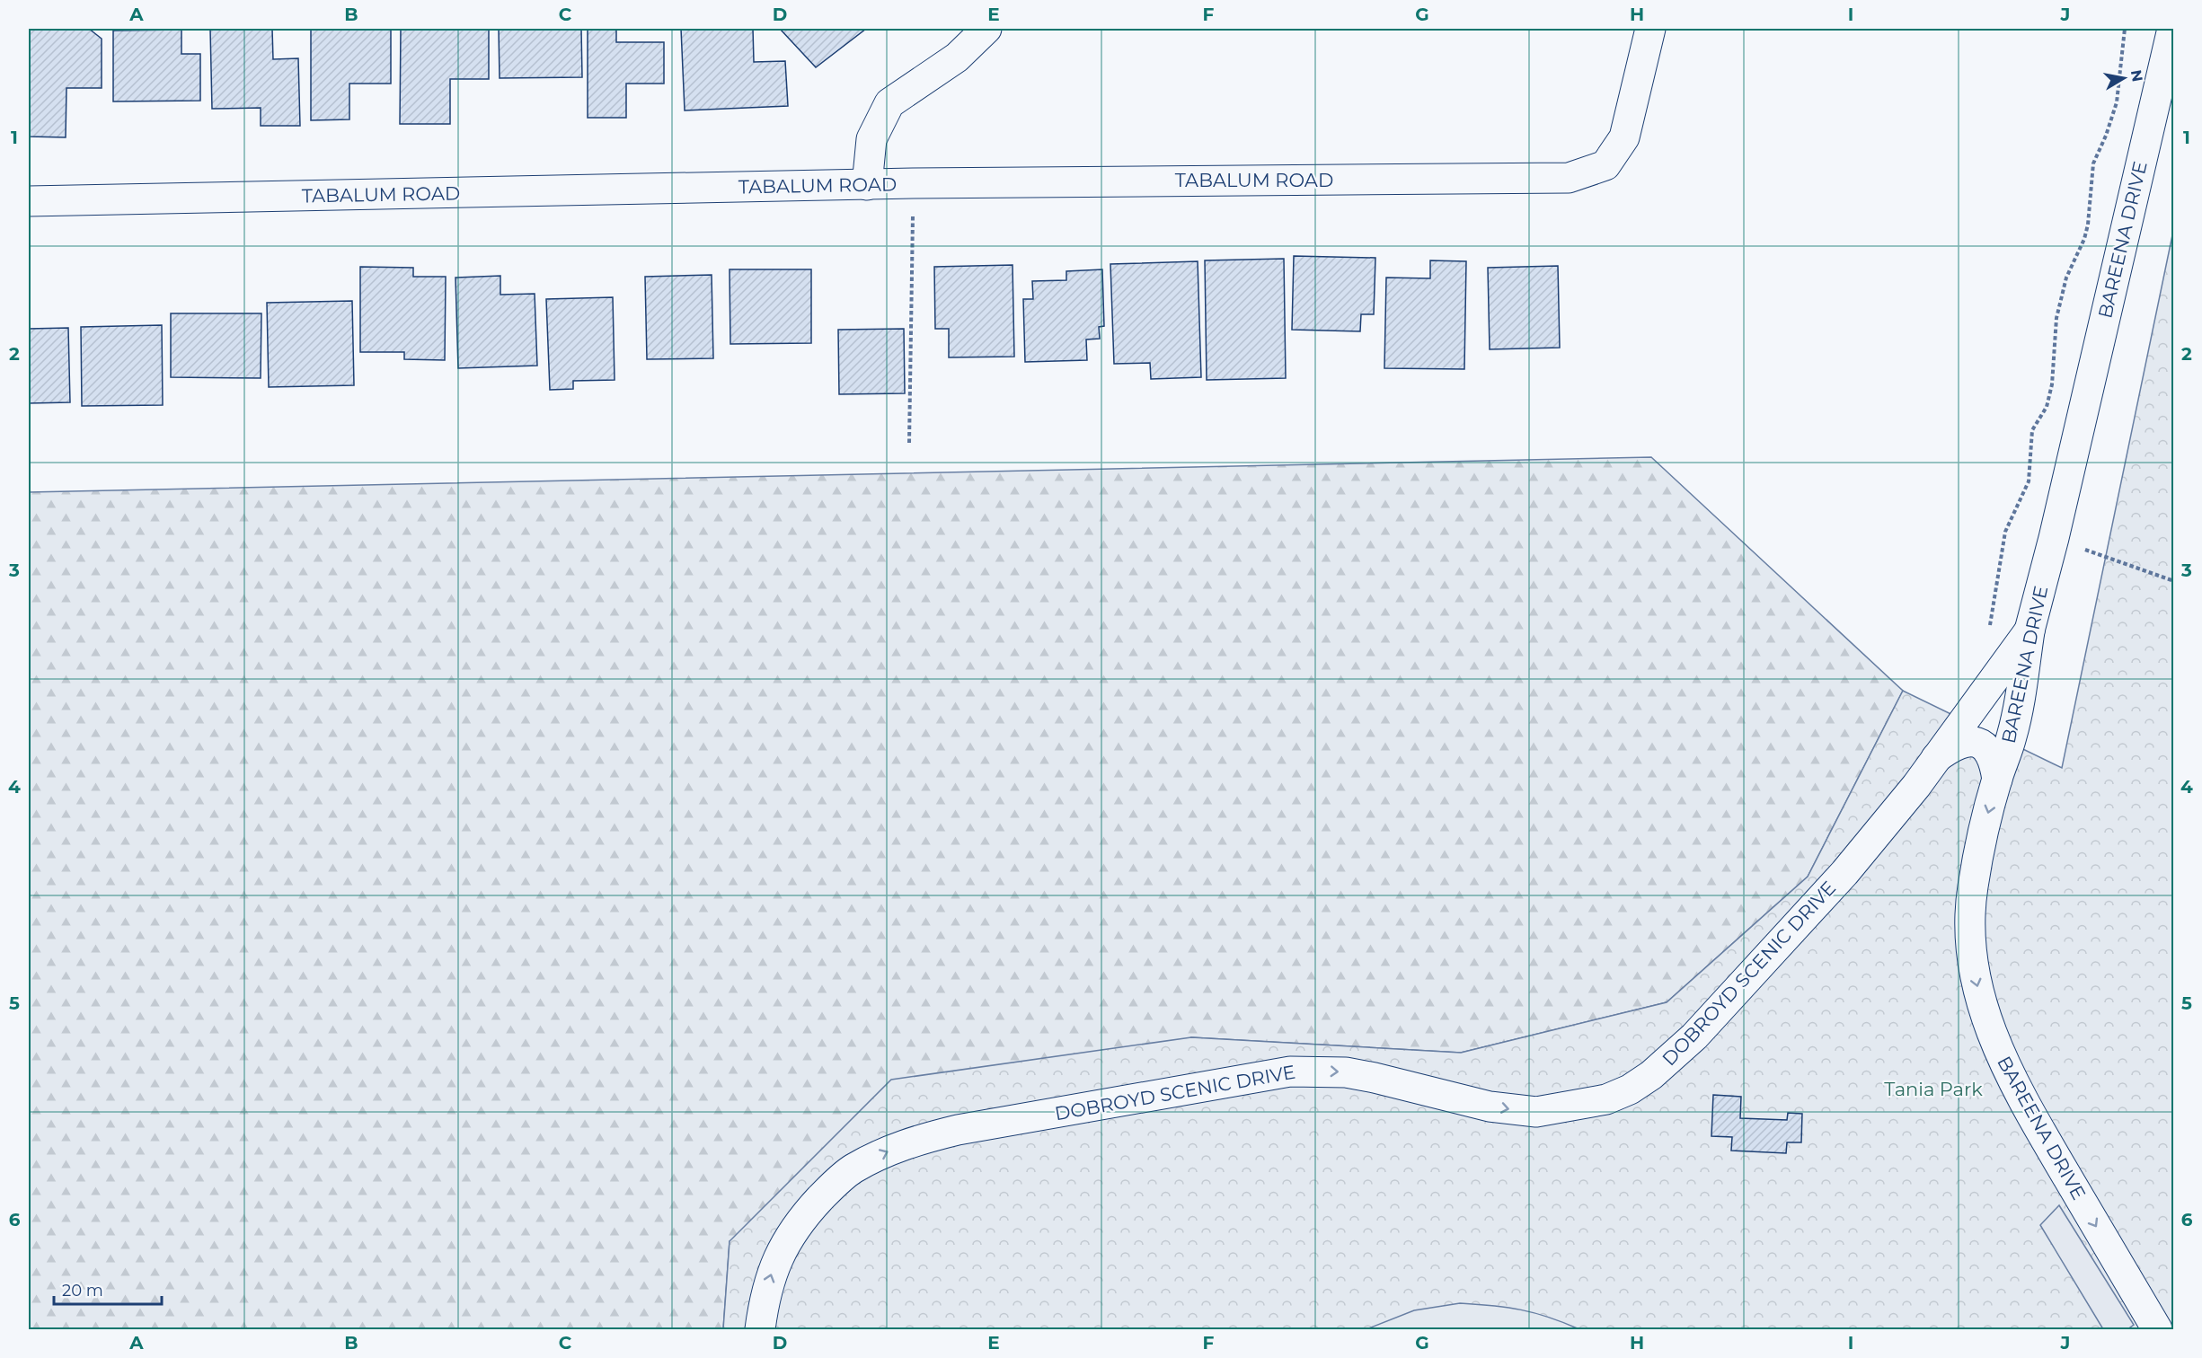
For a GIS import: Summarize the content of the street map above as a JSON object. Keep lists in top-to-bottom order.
{
  "streets": {
    "street": ["TABALUM ROAD", "BAREENA DRIVE", "DOBROYD SCENIC DRIVE"]
  },
  "crossings": [
    ["BAREENA DRIVE", "DOBROYD SCENIC DRIVE"]
  ],
  "one_way": ["BAREENA DRIVE", "DOBROYD SCENIC DRIVE"],
  "parks": ["Tania Park"],
  "scale_bar": "20 m",
  "north": "right",
  "grid": {
    "columns": [
      "A",
      "B",
      "C",
      "D",
      "E",
      "F",
      "G",
      "H",
      "I",
      "J"
    ],
    "rows": [
      "1",
      "2",
      "3",
      "4",
      "5",
      "6"
    ]
  }
}
